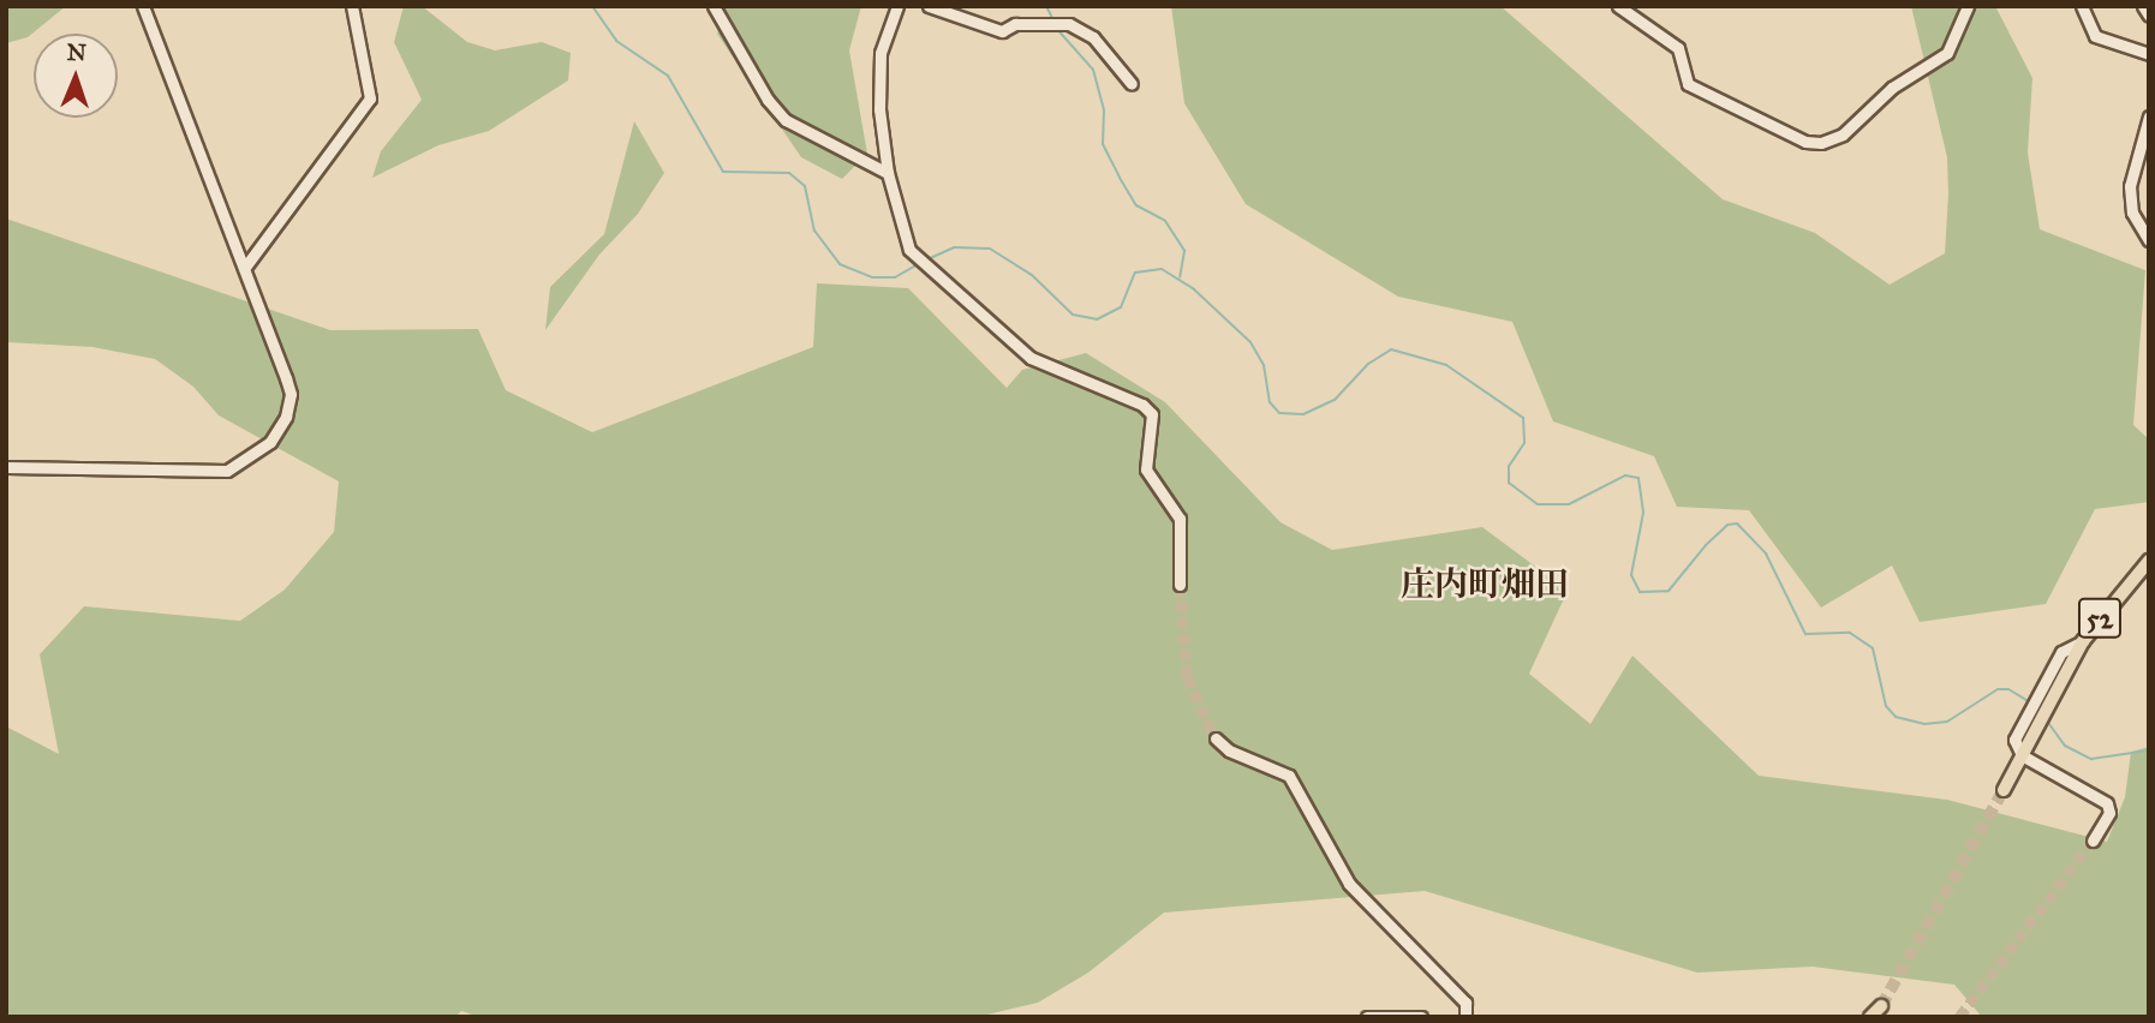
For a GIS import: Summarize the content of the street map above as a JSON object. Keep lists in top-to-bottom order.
{
  "streets": {
    "main road": ["52"]
  },
  "districts": ["庄内町畑田"],
  "north": "top"
}
